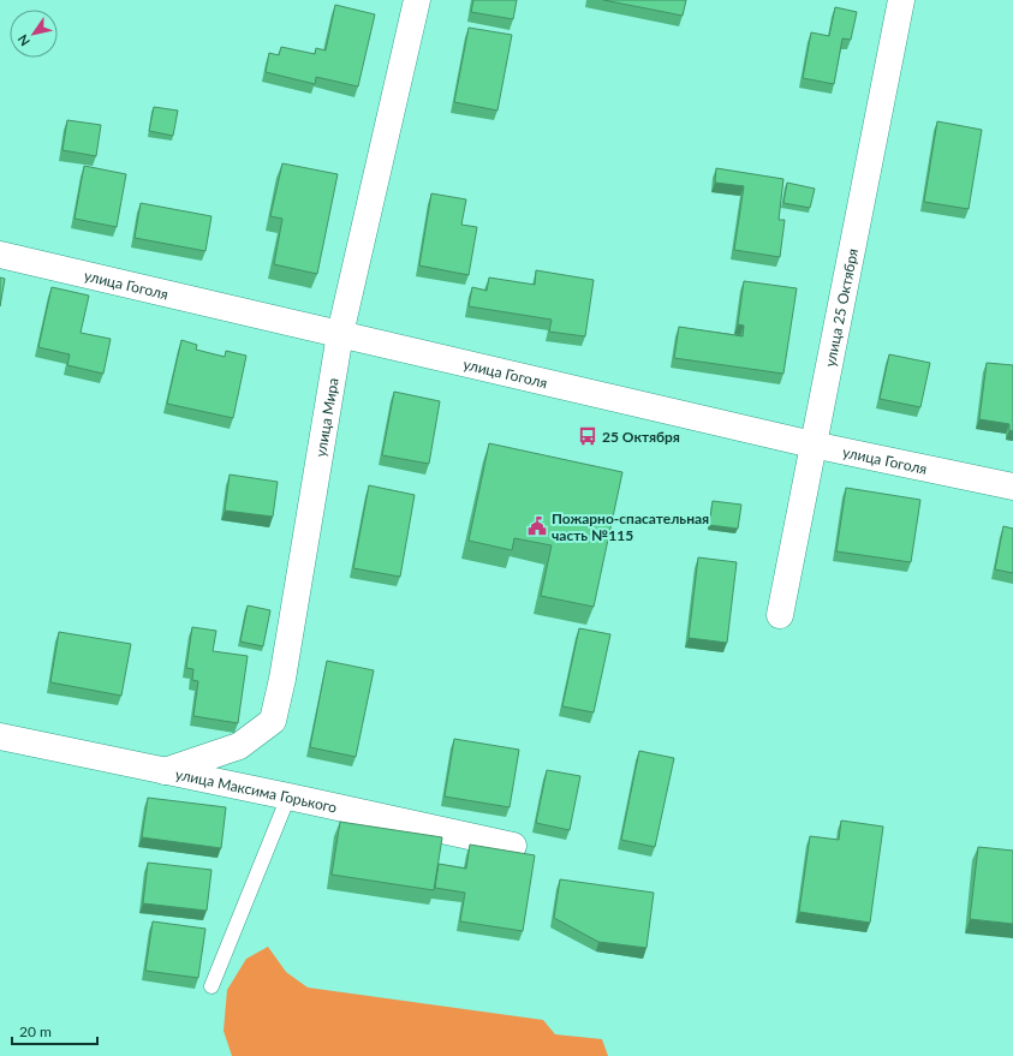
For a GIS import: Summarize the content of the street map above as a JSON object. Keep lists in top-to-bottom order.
{
  "streets": {
    "street": [
      "улица Гоголя",
      "улица 25 Октября",
      "улица Мира",
      "улица Максима Горького"
    ]
  },
  "crossings": [
    ["улица Гоголя", "улица 25 Октября"],
    ["улица Гоголя", "улица Мира"],
    ["улица Мира", "улица Максима Горького"]
  ],
  "places": {
    "bus stop": ["25 Октября"],
    "public building": ["Пожарно-спасательная часть №115"]
  },
  "scale_bar": "20 m",
  "north": "bottom left"
}
